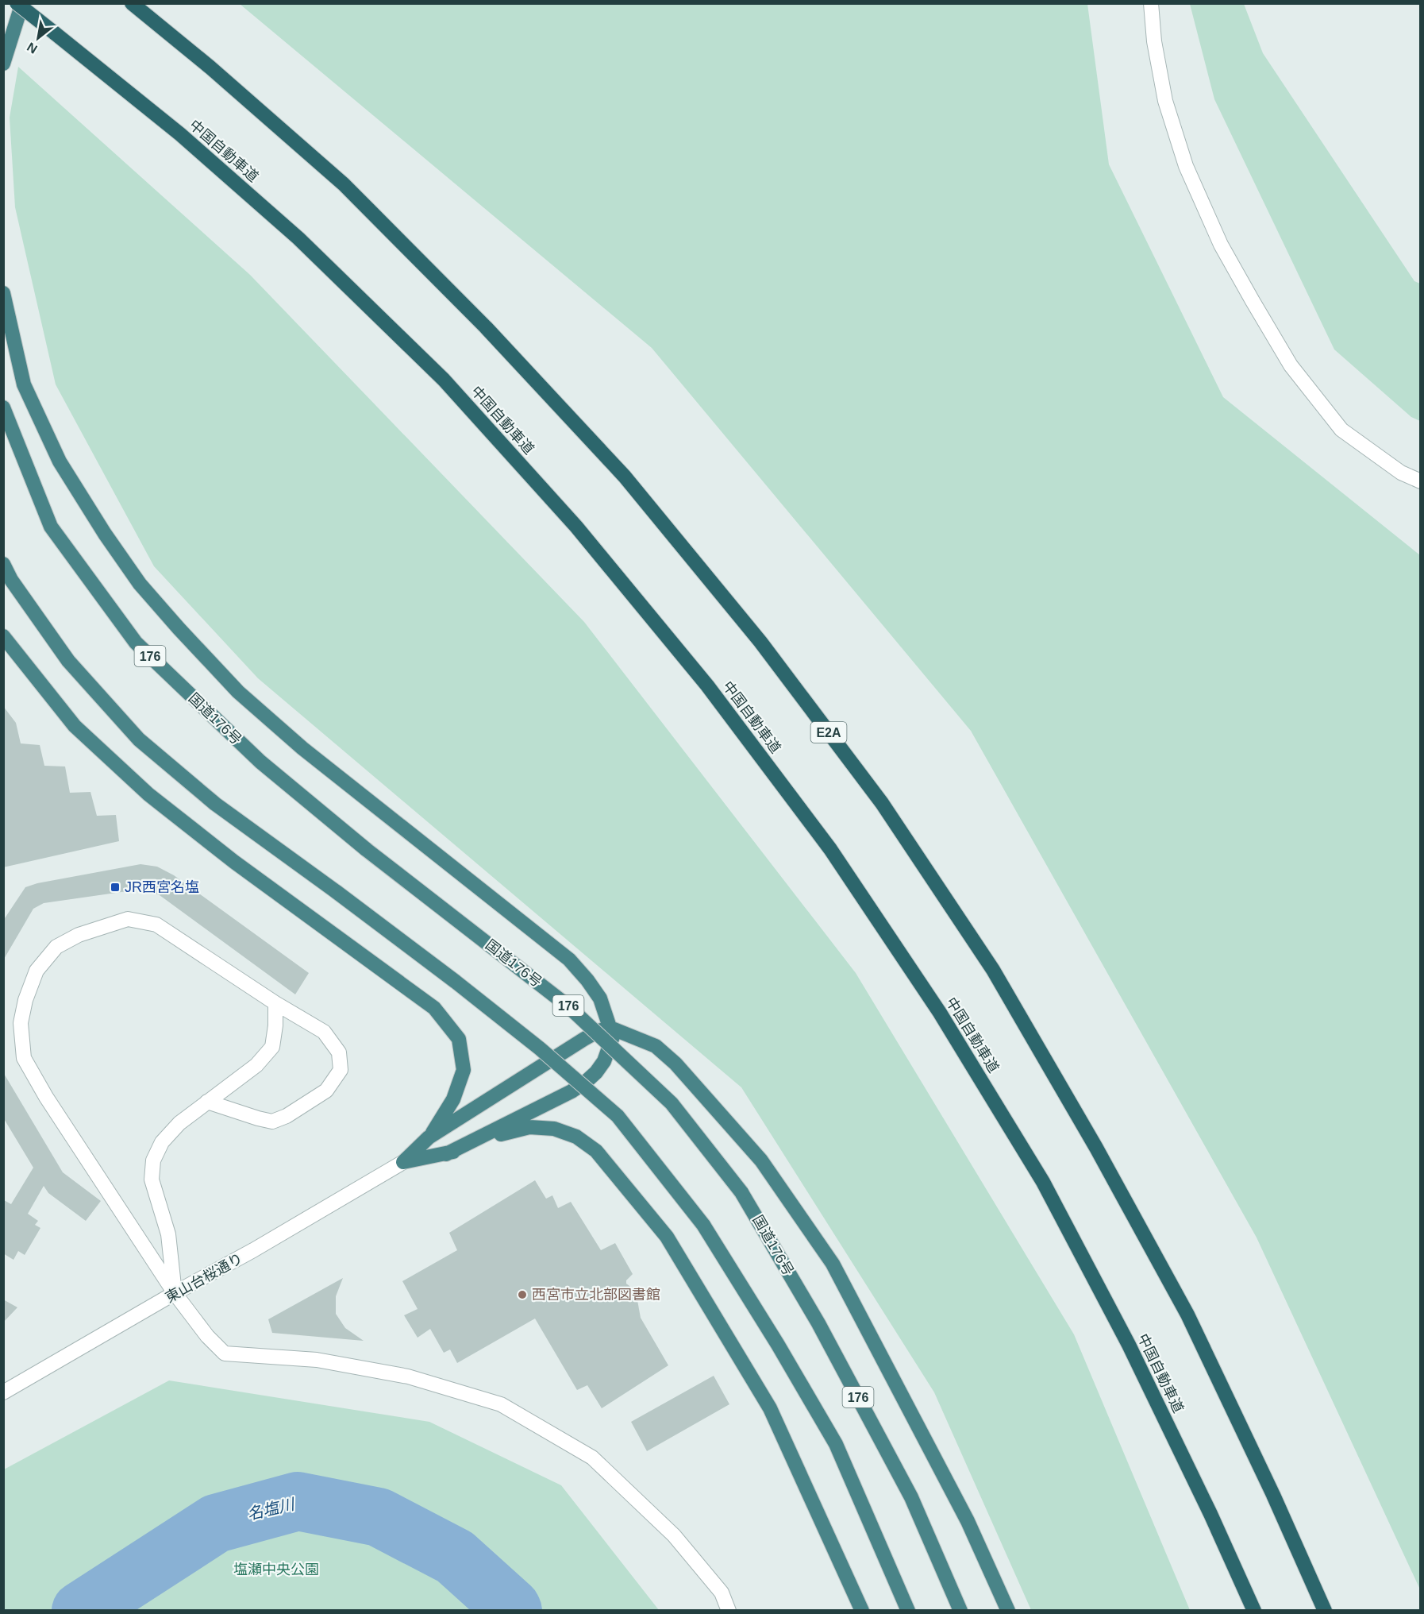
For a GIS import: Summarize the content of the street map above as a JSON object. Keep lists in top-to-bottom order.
{
  "streets": {
    "highway": [
      "中国自動車道",
      "176",
      "国道176号",
      "E2A"
    ],
    "street": ["東山台桜通り"]
  },
  "water": ["名塩川"],
  "parks": ["塩瀬中央公園"],
  "places": {
    "transit": ["JR西宮名塩"],
    "other": ["西宮市立北部図書館"]
  },
  "north": "bottom left"
}
